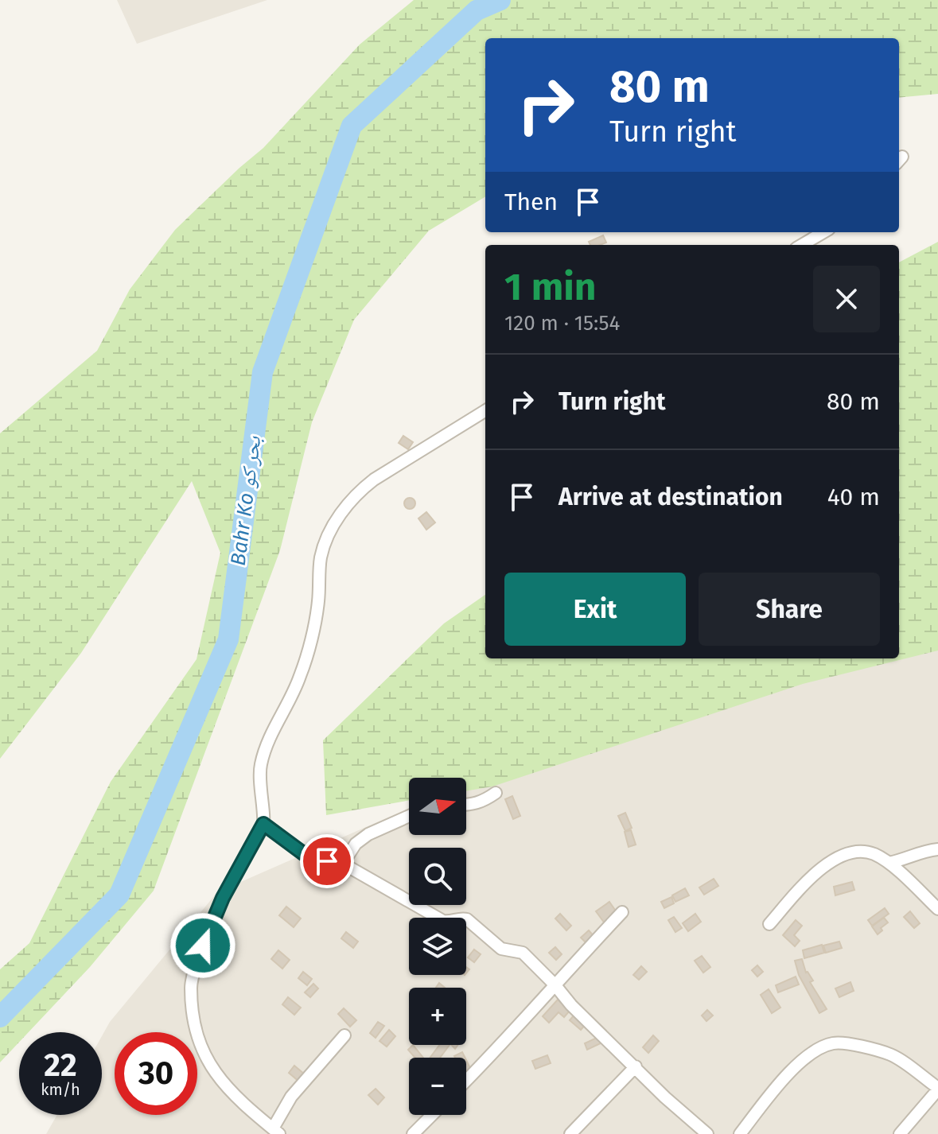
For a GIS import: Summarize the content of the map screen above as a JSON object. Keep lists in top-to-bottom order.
{
  "water": ["Bahr Ko بحر كو"],
  "north": "right",
  "page": {
    "turn": ["80 m", "Turn right"],
    "then": "Then",
    "heading": ["1 min", "120 m · 15:54"],
    "list": [
      {
        "name": "Turn right",
        "value": "80 m"
      },
      {
        "name": "Arrive at destination",
        "value": "40 m"
      }
    ],
    "buttons": ["Exit", "Share"],
    "map_buttons": ["+", "−"],
    "speed": "22 km/h",
    "limit": "30"
  }
}
